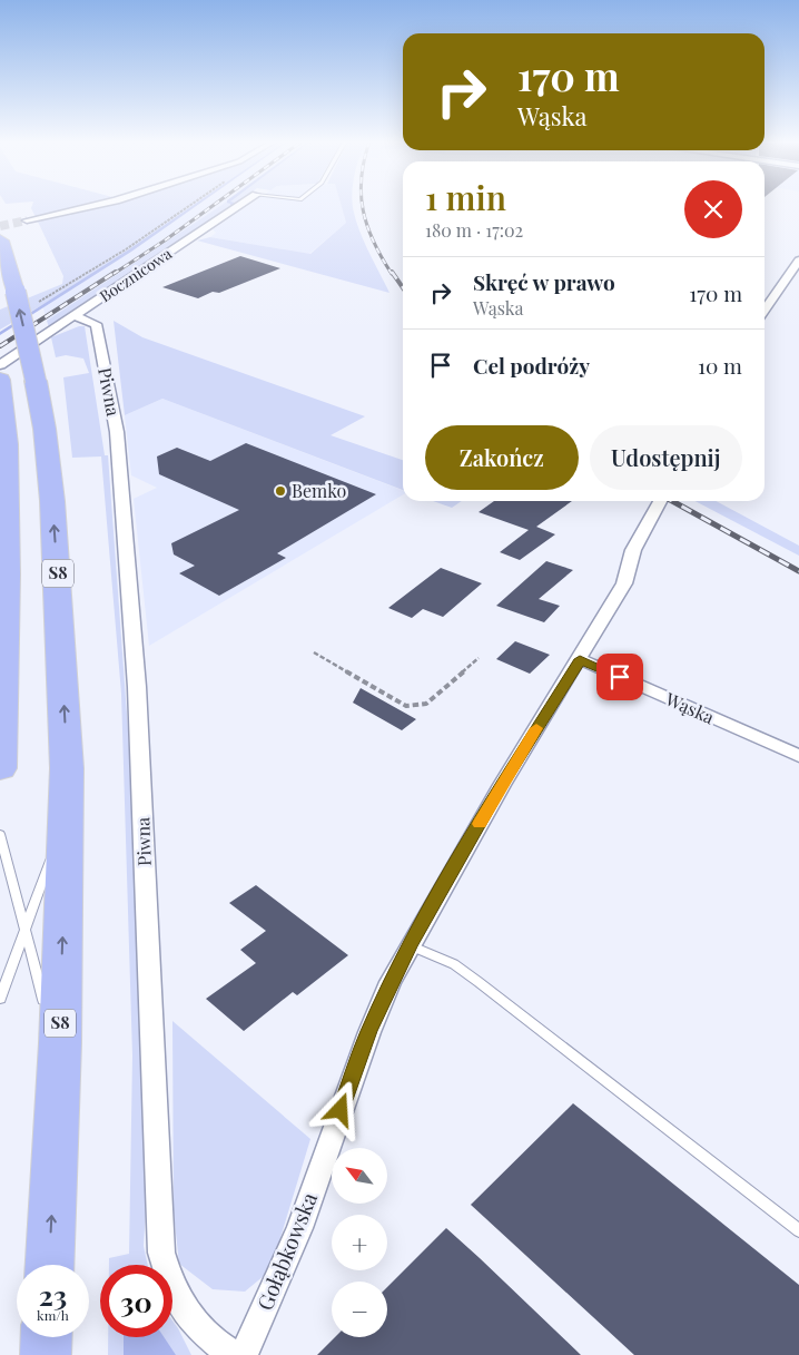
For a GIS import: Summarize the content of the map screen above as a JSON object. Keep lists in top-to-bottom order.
{
  "streets": {
    "highway": ["S8"],
    "street": [
      "Bocznicowa",
      "Piwna",
      "Wąska",
      "Gołąbkowska"
    ]
  },
  "crossings": [
    ["Bocznicowa", "Piwna"],
    ["Wąska", "Gołąbkowska"]
  ],
  "places": ["Bemko"],
  "north": "top left",
  "page": {
    "turn": ["170 m", "Wąska"],
    "heading": ["1 min", "180 m · 17:02"],
    "list": [
      {
        "name": "Skręć w prawo",
        "note": "Wąska",
        "value": "170 m"
      },
      {
        "name": "Cel podróży",
        "value": "10 m"
      }
    ],
    "buttons": ["Zakończ", "Udostępnij"],
    "map_buttons": ["+", "−"],
    "speed": "23 km/h",
    "limit": "30"
  }
}
